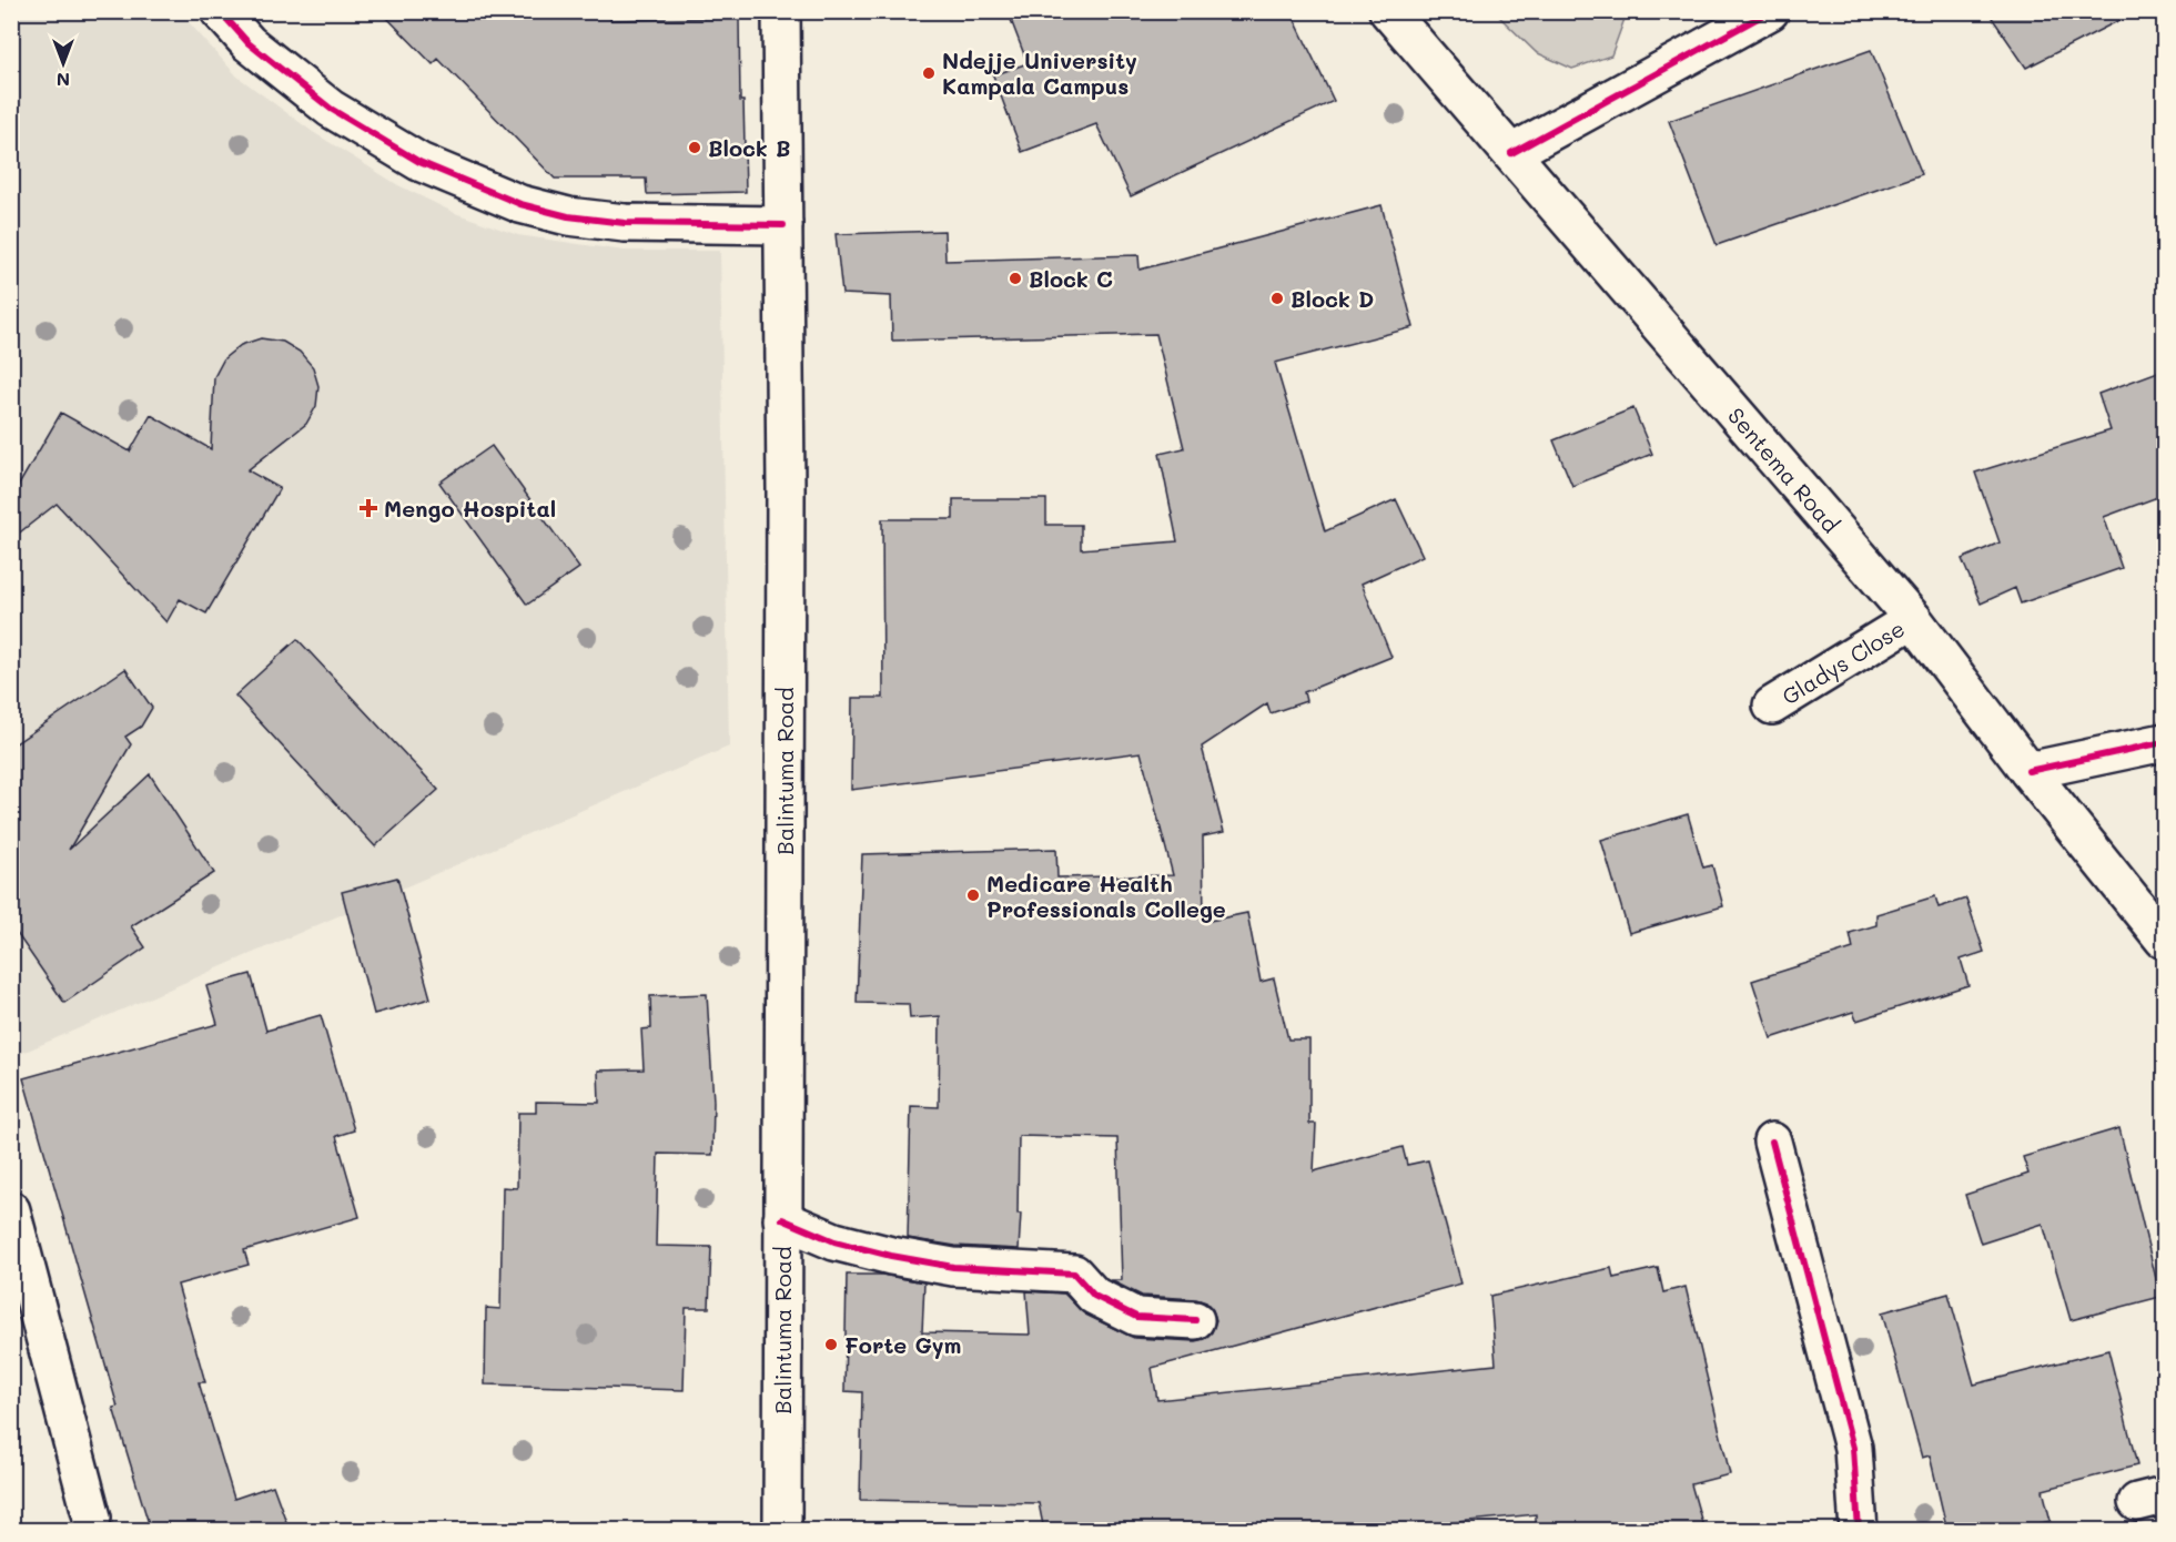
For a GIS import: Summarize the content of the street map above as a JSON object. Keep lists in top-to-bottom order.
{
  "streets": {
    "main road": ["Sentema Road", "Gladys Close", "Balintuma Road"]
  },
  "crossings": [
    ["Sentema Road", "Gladys Close"]
  ],
  "places": {
    "other": [
      "Ndejje University Kampala Campus",
      "Block B",
      "Block C",
      "Block D",
      "Medicare Health Professionals College",
      "Forte Gym"
    ],
    "health": ["Mengo Hospital"]
  },
  "north": "bottom"
}
